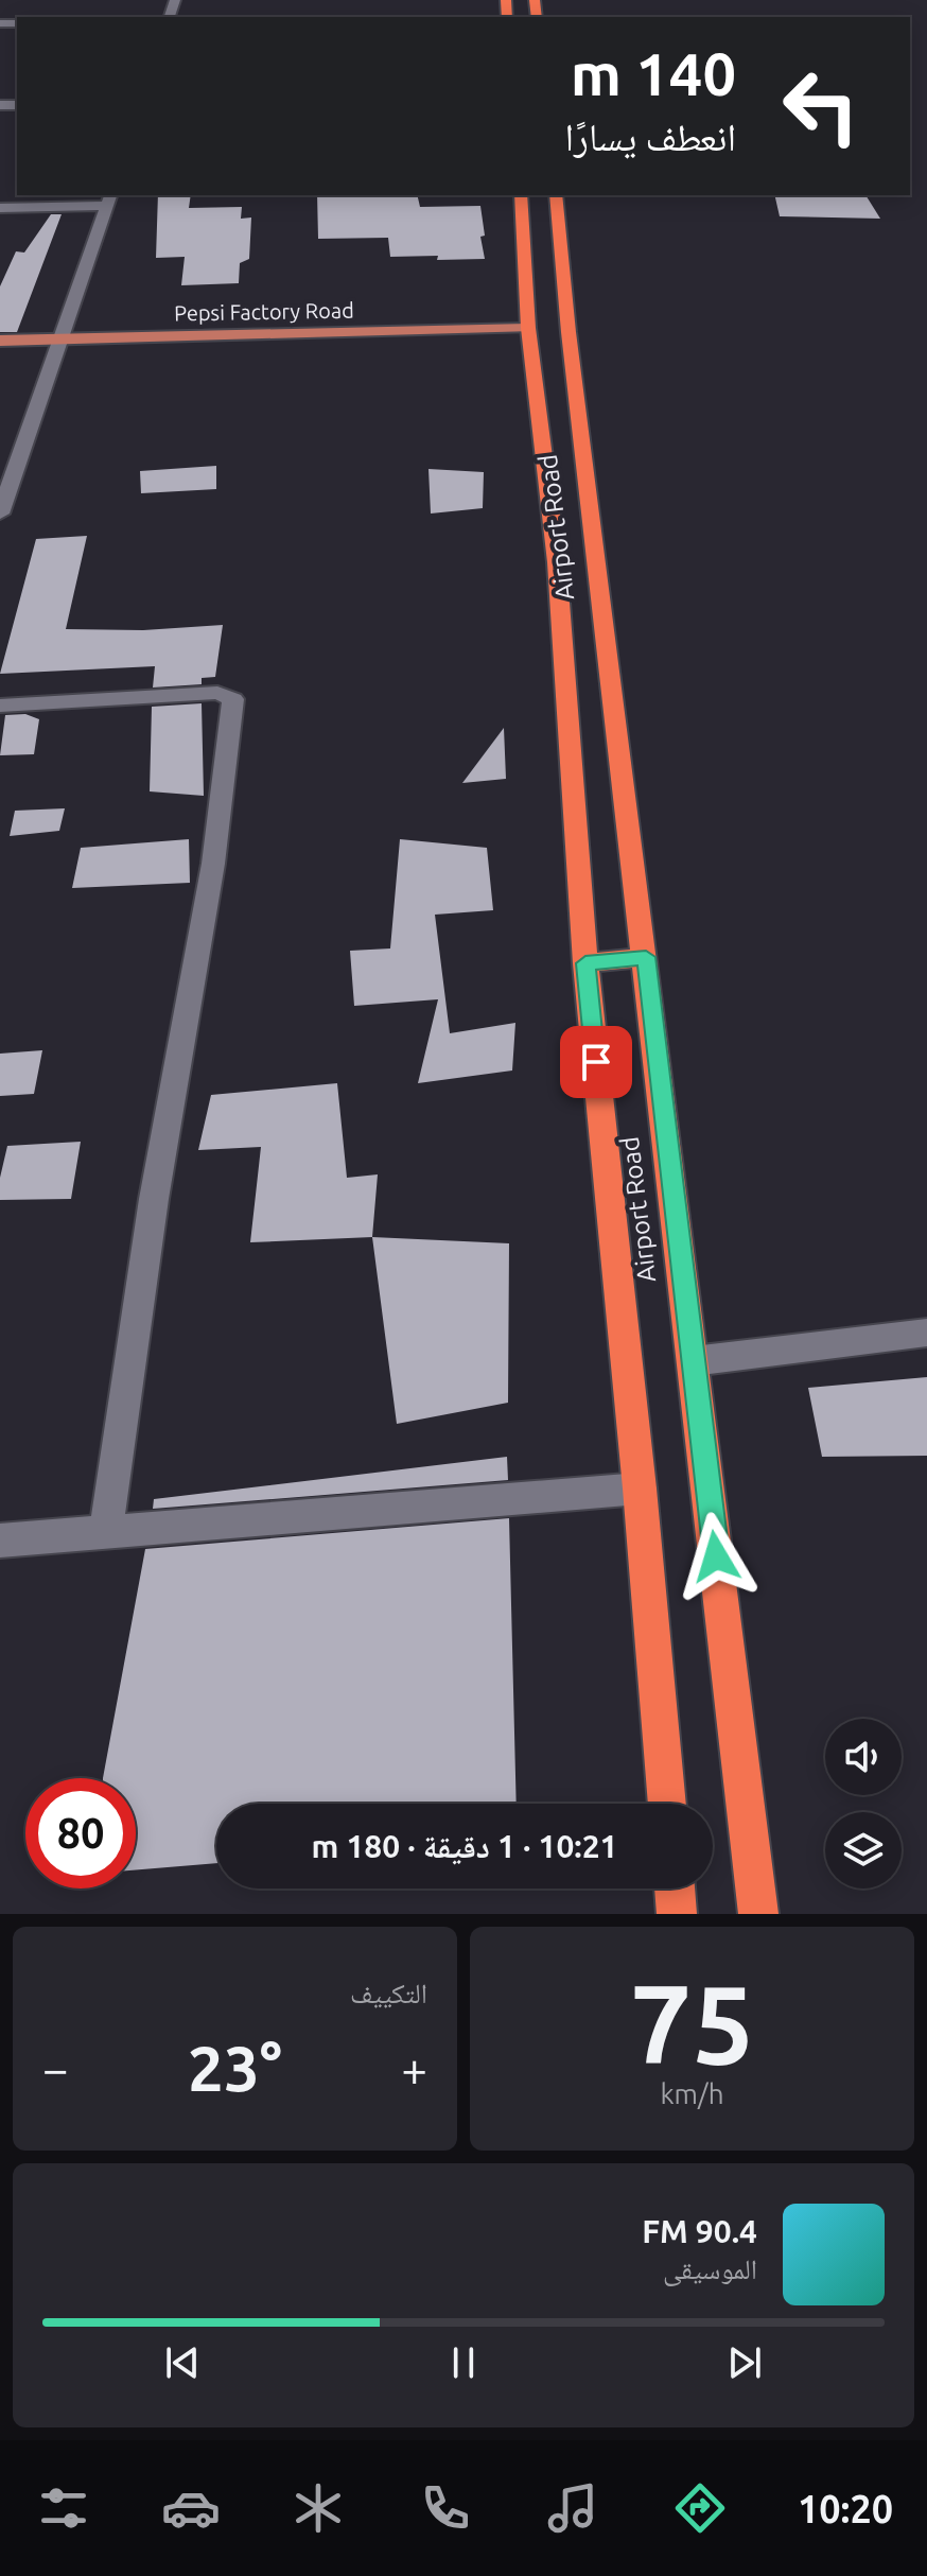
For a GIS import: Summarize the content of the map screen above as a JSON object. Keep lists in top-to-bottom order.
{
  "streets": {
    "highway": ["Airport Road"],
    "main road": ["Pepsi Factory Road"]
  },
  "crossings": [
    ["Pepsi Factory Road", "Airport Road"]
  ],
  "page": {
    "turn": ["140 m", "انعطف يسارًا"],
    "limit": "80",
    "trip": "10:21 · 1 دقيقة · 180 m",
    "tile": [
      ["75", "km/h"],
      "التكييف"
    ],
    "heat": ["−", "23°", "+"],
    "song": ["90.4 FM", "الموسيقى"],
    "tabs": "10:20"
  }
}
